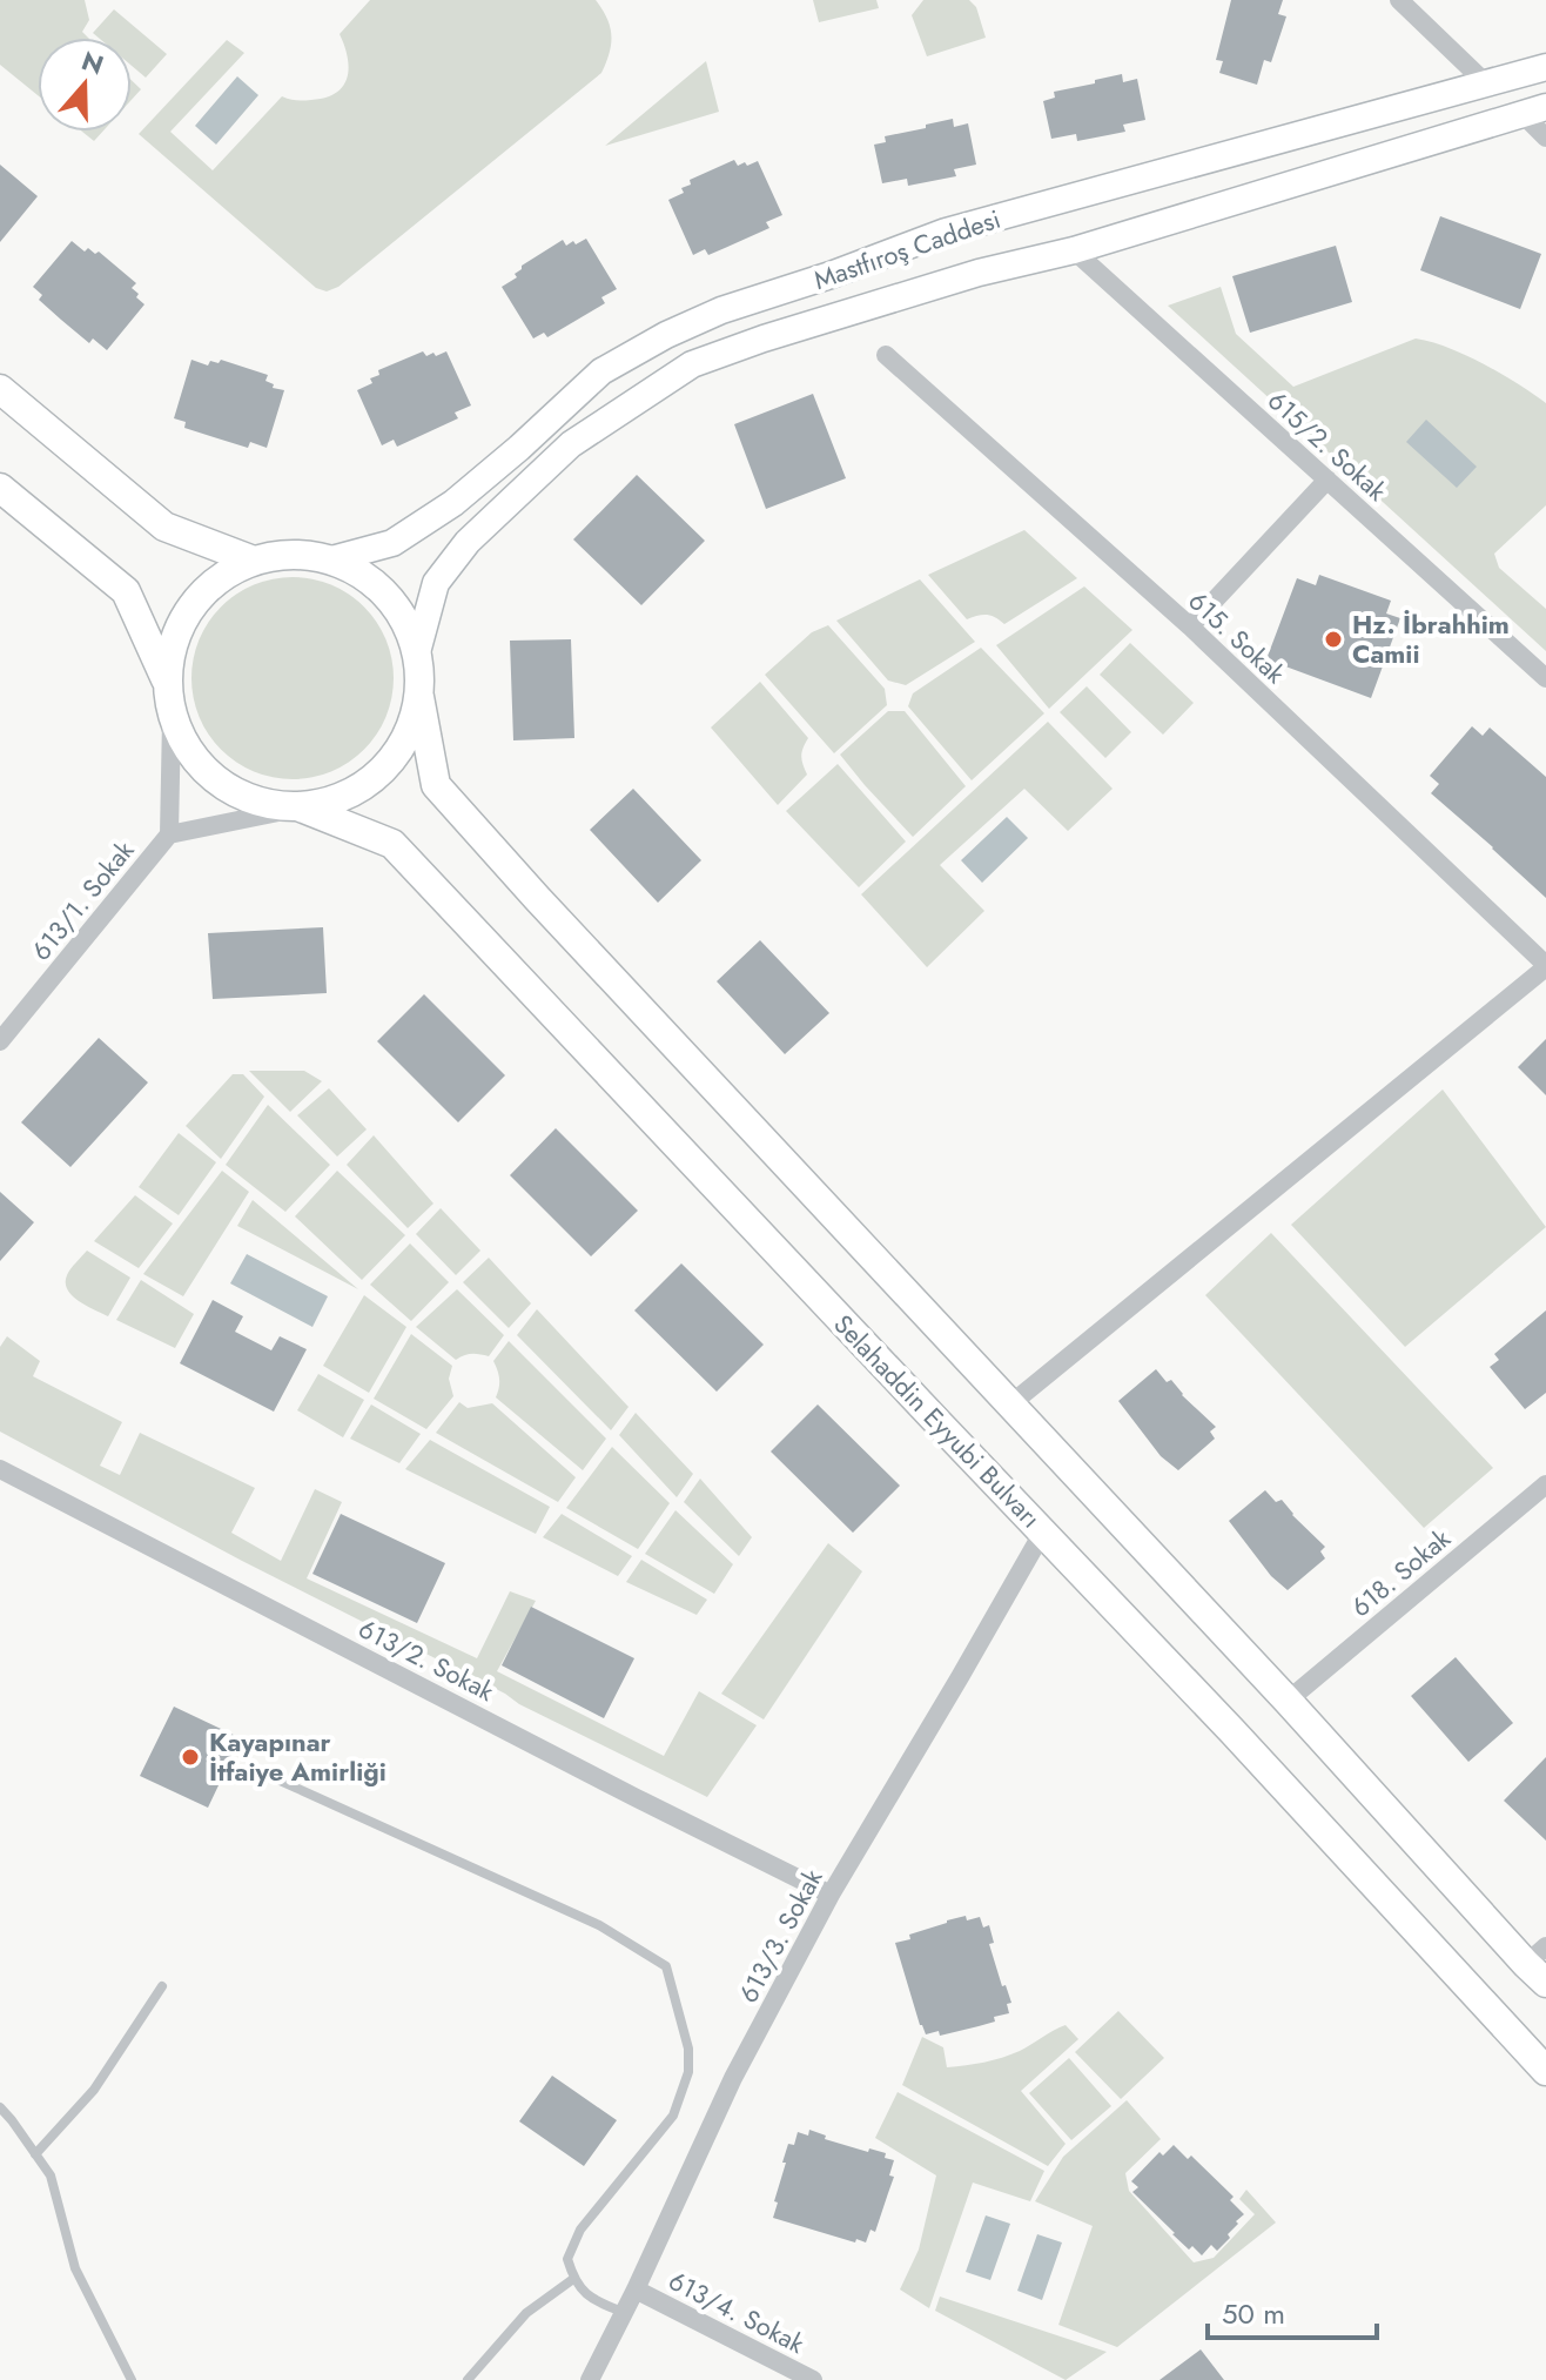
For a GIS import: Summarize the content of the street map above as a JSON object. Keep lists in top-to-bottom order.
{
  "streets": {
    "main road": ["Mastfıroş Caddesi", "Selahaddin Eyyubi Bulvarı"],
    "street": [
      "615/2. Sokak",
      "615. Sokak",
      "613/1. Sokak",
      "618. Sokak",
      "613/2. Sokak",
      "613/3. Sokak",
      "613/4. Sokak"
    ]
  },
  "crossings": [
    ["Mastfıroş Caddesi", "615/2. Sokak"],
    ["Mastfıroş Caddesi", "Selahaddin Eyyubi Bulvarı"],
    ["Selahaddin Eyyubi Bulvarı", "613/3. Sokak"],
    ["613/2. Sokak", "613/3. Sokak"],
    ["613/3. Sokak", "613/4. Sokak"]
  ],
  "places": ["Hz. İbrahhim Camii", "Kayapınar İtfaiye Amirliği"],
  "scale_bar": "50 m",
  "north": "top"
}
